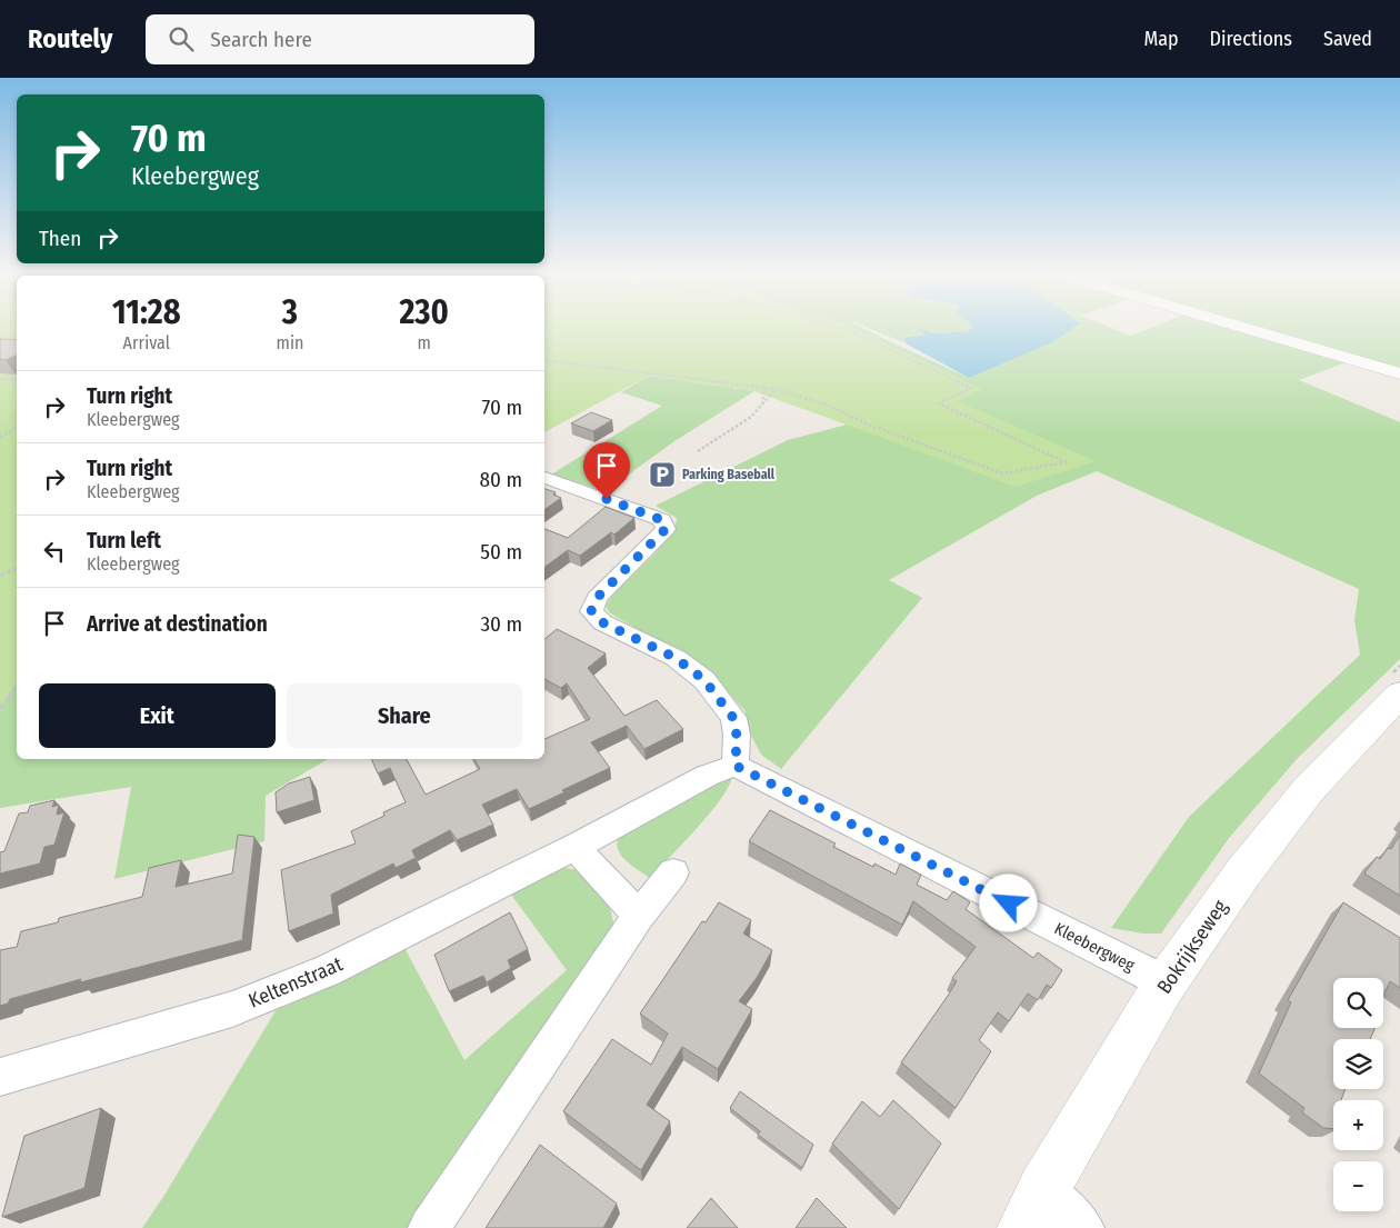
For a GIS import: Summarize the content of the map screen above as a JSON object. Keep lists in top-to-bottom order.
{
  "streets": {
    "street": ["Kleebergweg", "Bokrijkseweg", "Keltenstraat"]
  },
  "crossings": [
    ["Kleebergweg", "Bokrijkseweg"],
    ["Kleebergweg", "Keltenstraat"]
  ],
  "places": {
    "parking": ["Parking Baseball"]
  },
  "page": {
    "header": "Routely",
    "search": "Search here",
    "nav": ["Map", "Directions", "Saved"],
    "turn": ["70 m", "Kleebergweg"],
    "then": "Then",
    "eta": [
      "11:28",
      "Arrival",
      "3",
      "min",
      "230",
      "m"
    ],
    "list": [
      {
        "name": "Turn right",
        "note": "Kleebergweg",
        "value": "70 m"
      },
      {
        "name": "Turn right",
        "note": "Kleebergweg",
        "value": "80 m"
      },
      {
        "name": "Turn left",
        "note": "Kleebergweg",
        "value": "50 m"
      },
      {
        "name": "Arrive at destination",
        "value": "30 m"
      }
    ],
    "buttons": ["Exit", "Share"],
    "map_buttons": ["+", "−"]
  }
}
